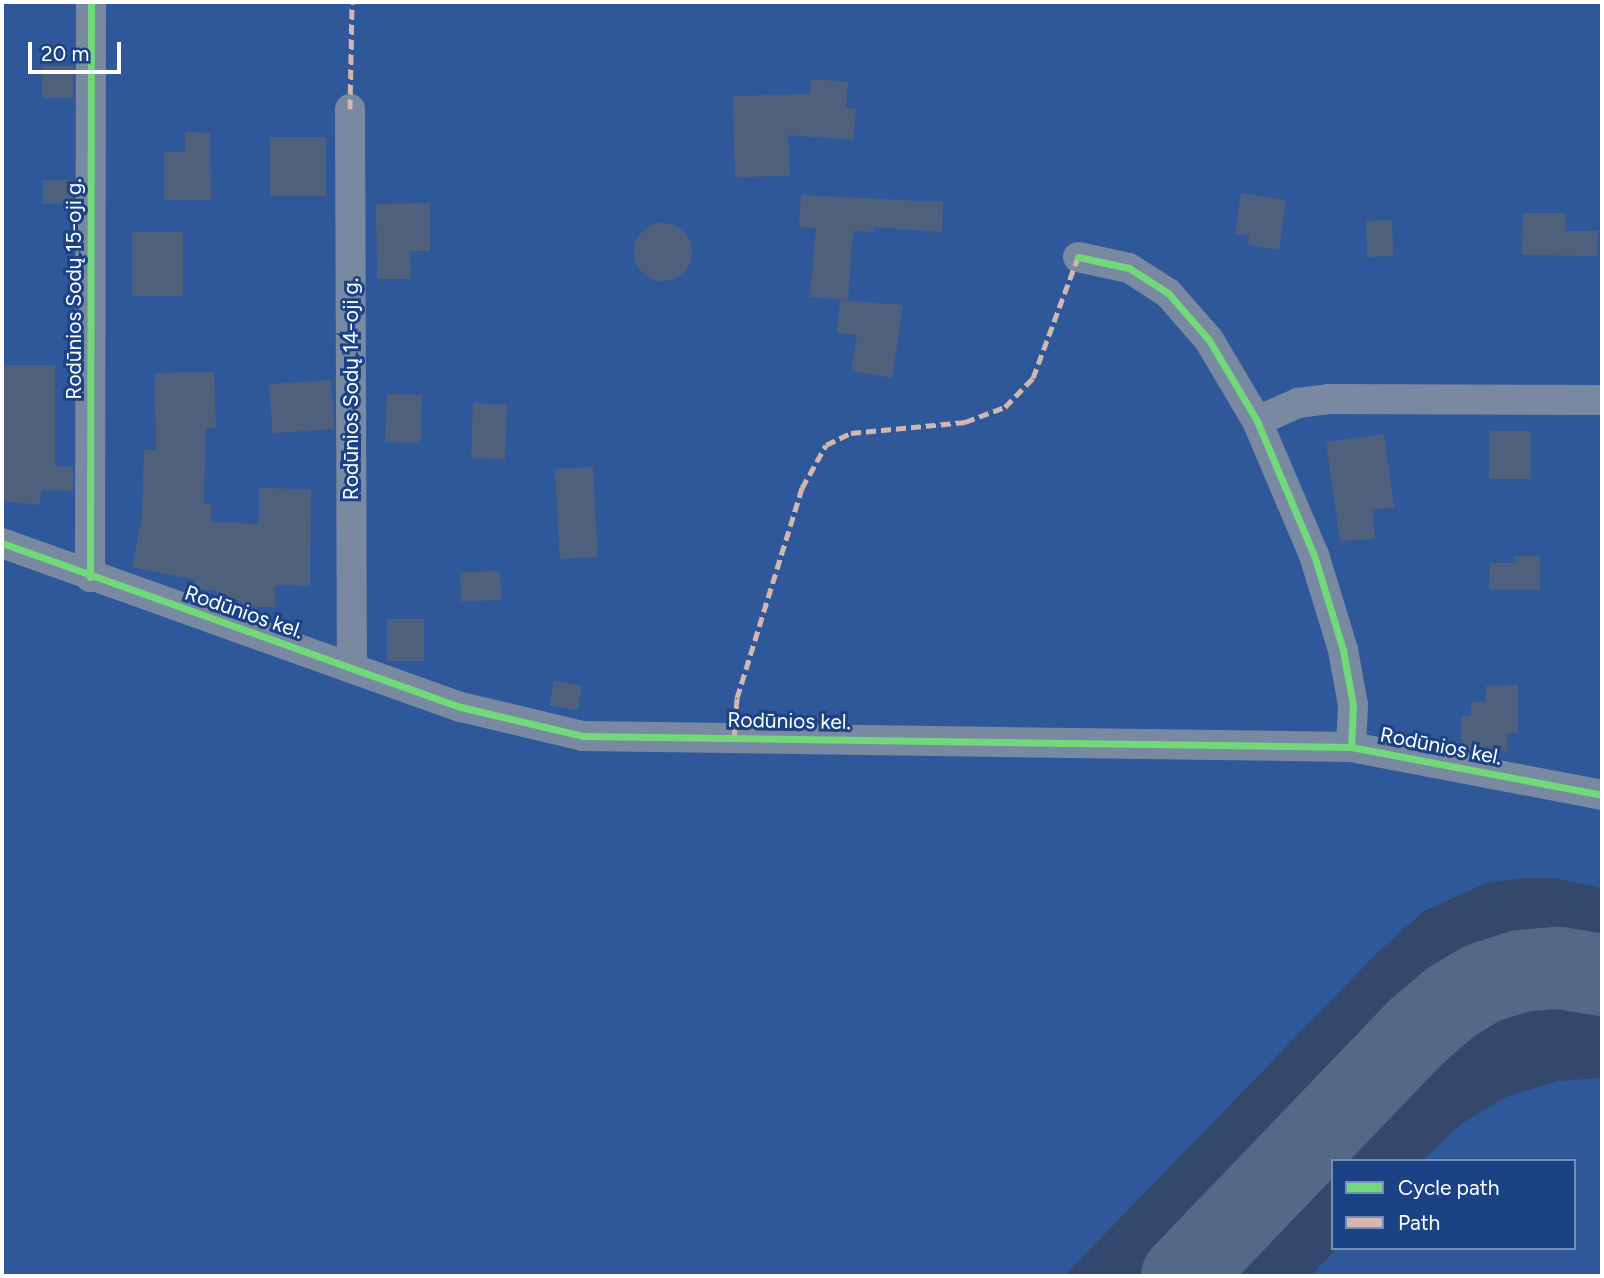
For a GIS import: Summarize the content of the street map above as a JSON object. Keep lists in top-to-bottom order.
{
  "streets": {
    "street": ["Rodūnios Sodų 15-oji g.", "Rodūnios Sodų 14-oji g.", "Rodūnios kel."]
  },
  "crossings": [
    ["Rodūnios Sodų 15-oji g.", "Rodūnios kel."],
    ["Rodūnios Sodų 14-oji g.", "Rodūnios kel."]
  ],
  "legend": ["Cycle path", "Path"],
  "scale_bar": "20 m"
}
